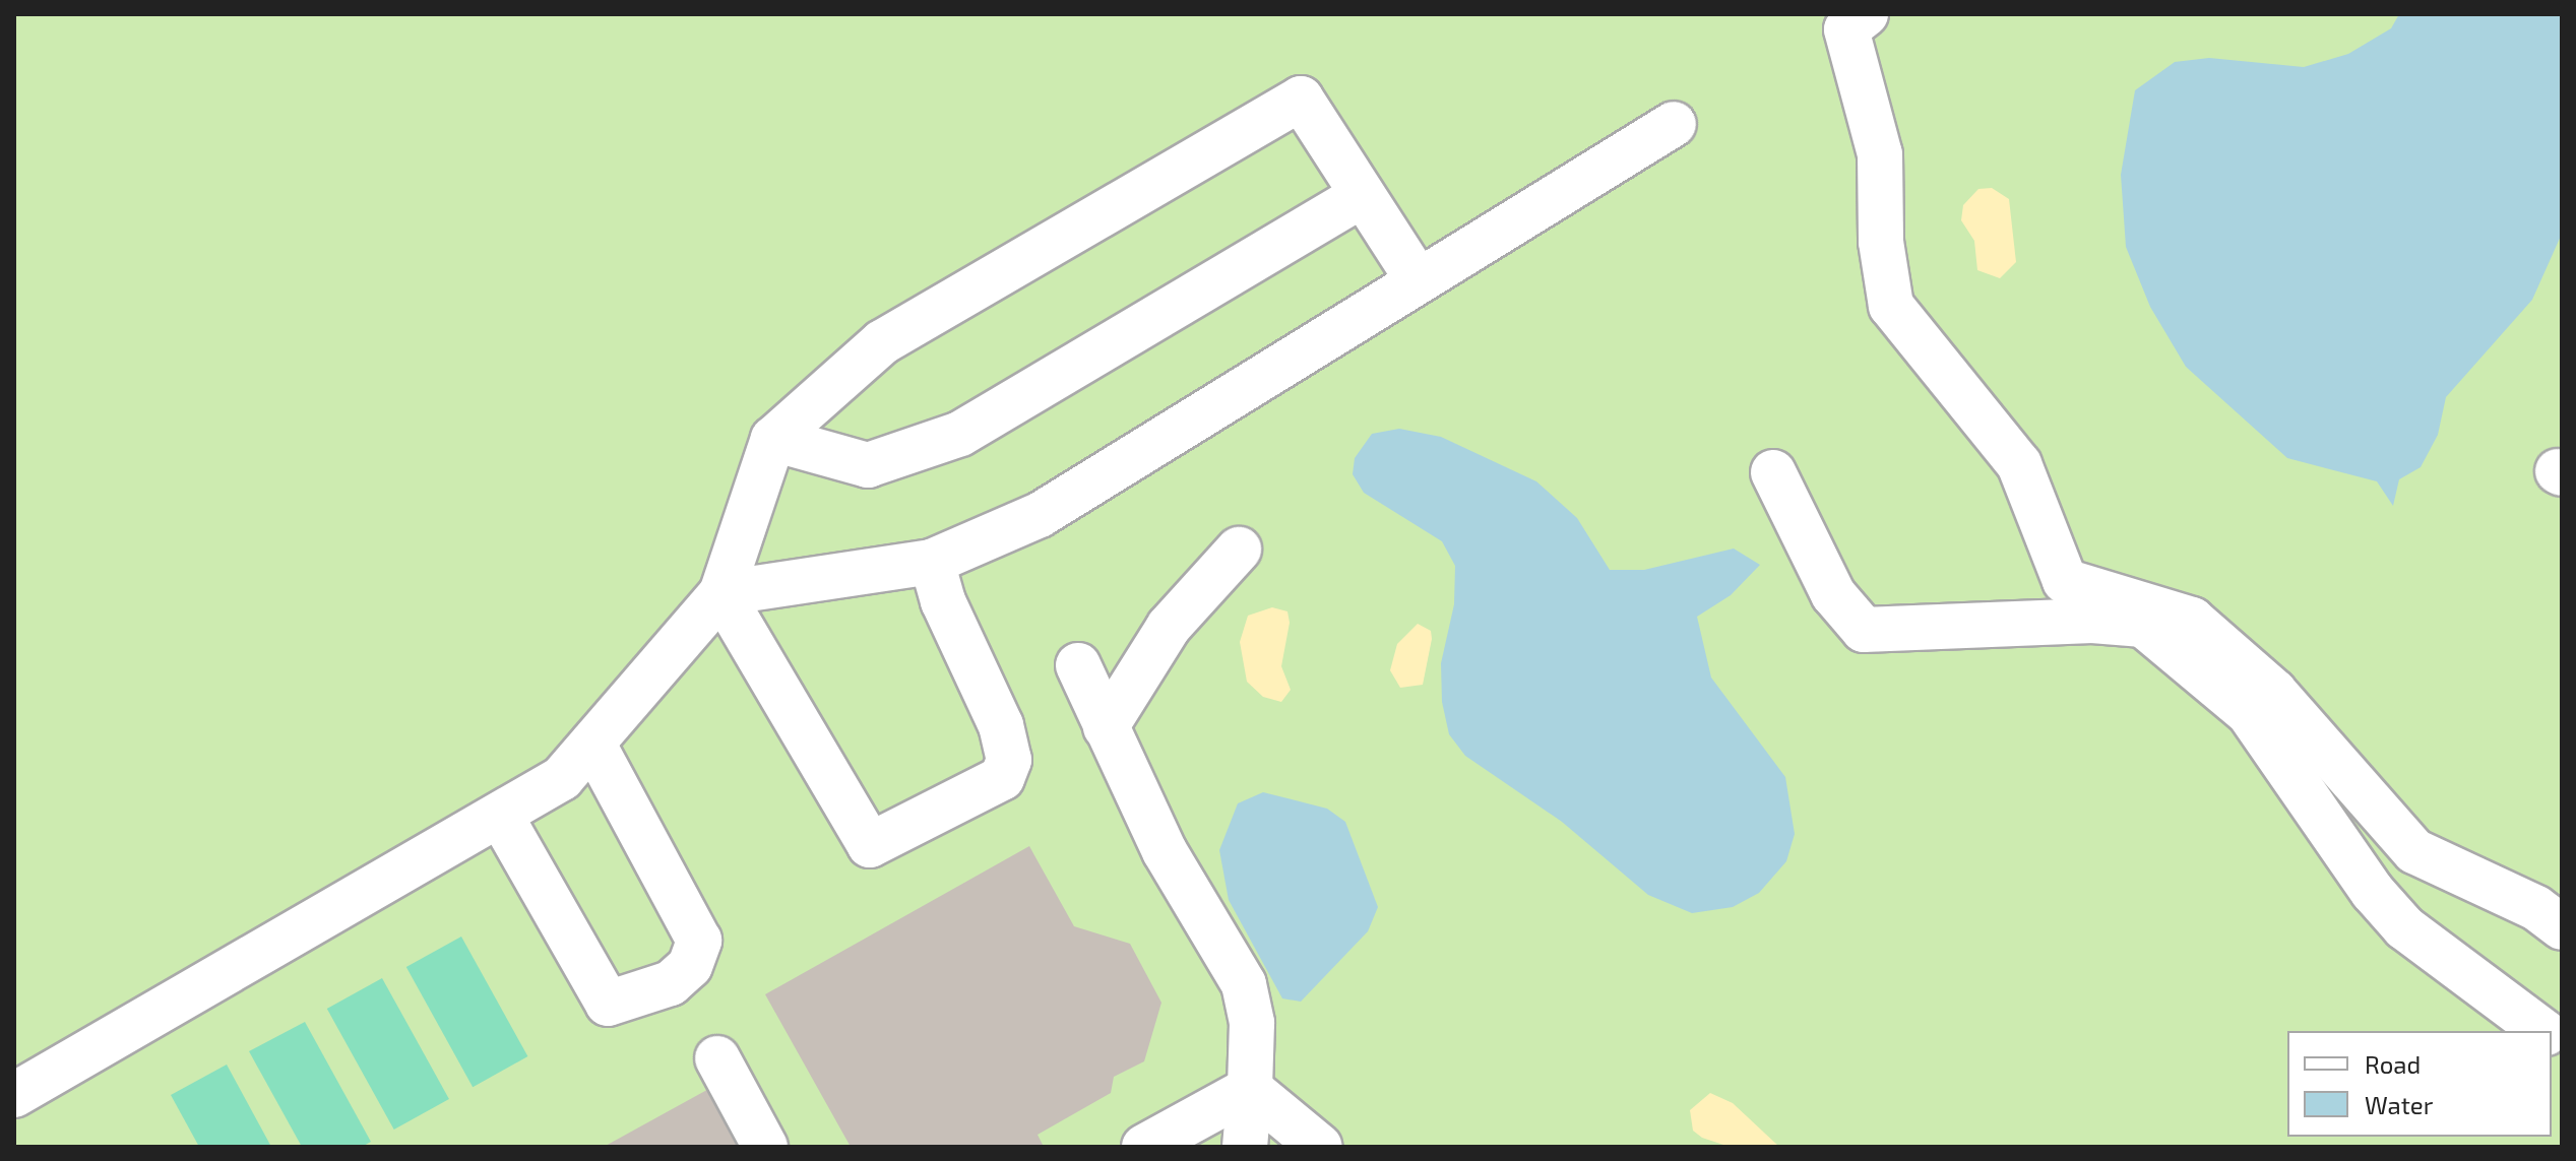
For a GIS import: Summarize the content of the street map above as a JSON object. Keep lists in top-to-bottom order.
{
  "legend": ["Road", "Water"]
}
